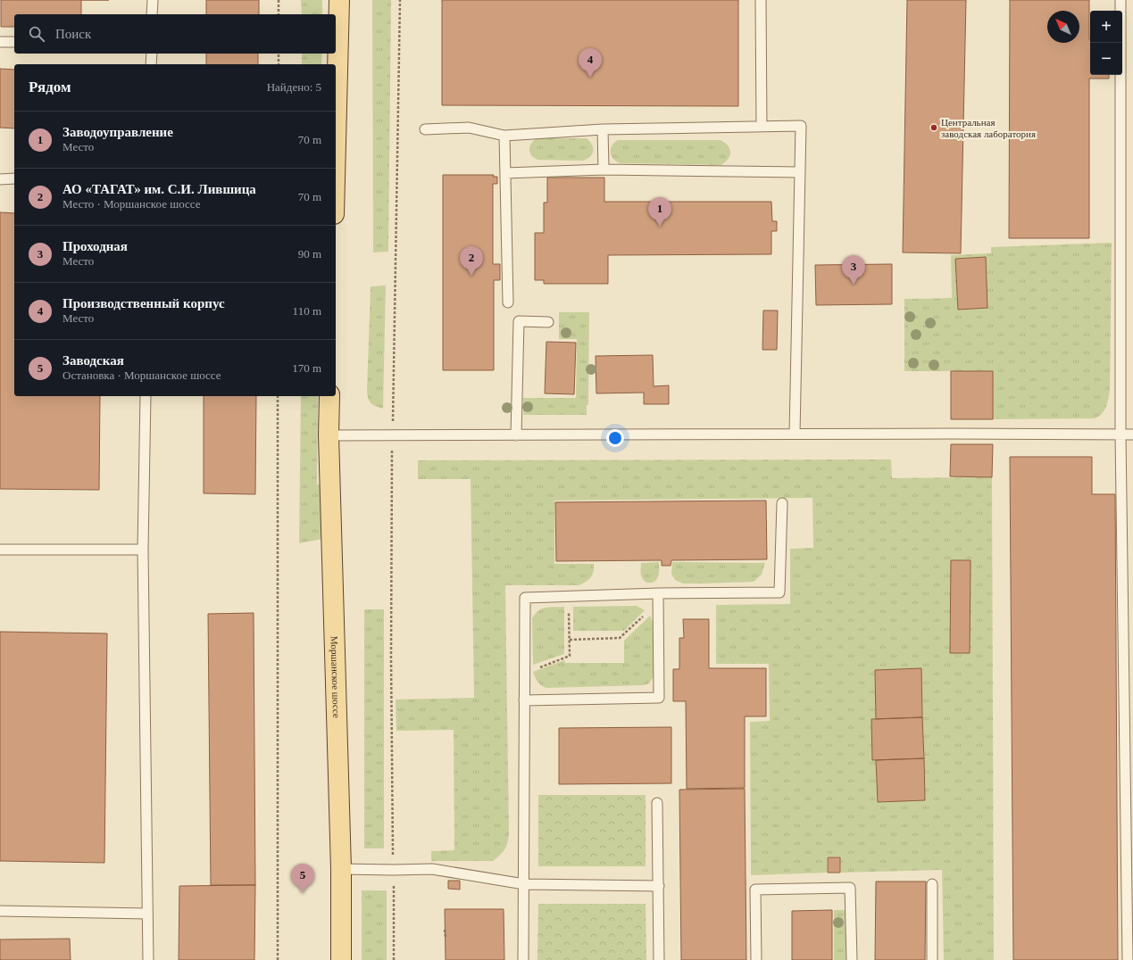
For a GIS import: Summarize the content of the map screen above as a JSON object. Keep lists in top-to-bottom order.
{
  "streets": {
    "main road": ["Моршанское шоссе"]
  },
  "places": ["Центральная заводская лаборатория"],
  "north": "top left",
  "page": {
    "map_buttons": ["+", "−"],
    "search": "Поиск",
    "pins": [
      "4",
      "1",
      "2",
      "3",
      "5"
    ],
    "heading": ["Рядом", "Найдено: 5"],
    "list": [
      {
        "mark": "1",
        "name": "Заводоуправление",
        "note": "Место",
        "value": "70 m"
      },
      {
        "mark": "2",
        "name": "АО «ТАГАТ» им. С.И. Лившица",
        "note": "Место · Моршанское шоссе",
        "value": "70 m"
      },
      {
        "mark": "3",
        "name": "Проходная",
        "note": "Место",
        "value": "90 m"
      },
      {
        "mark": "4",
        "name": "Производственный корпус",
        "note": "Место",
        "value": "110 m"
      },
      {
        "mark": "5",
        "name": "Заводская",
        "note": "Остановка · Моршанское шоссе",
        "value": "170 m"
      }
    ]
  }
}
